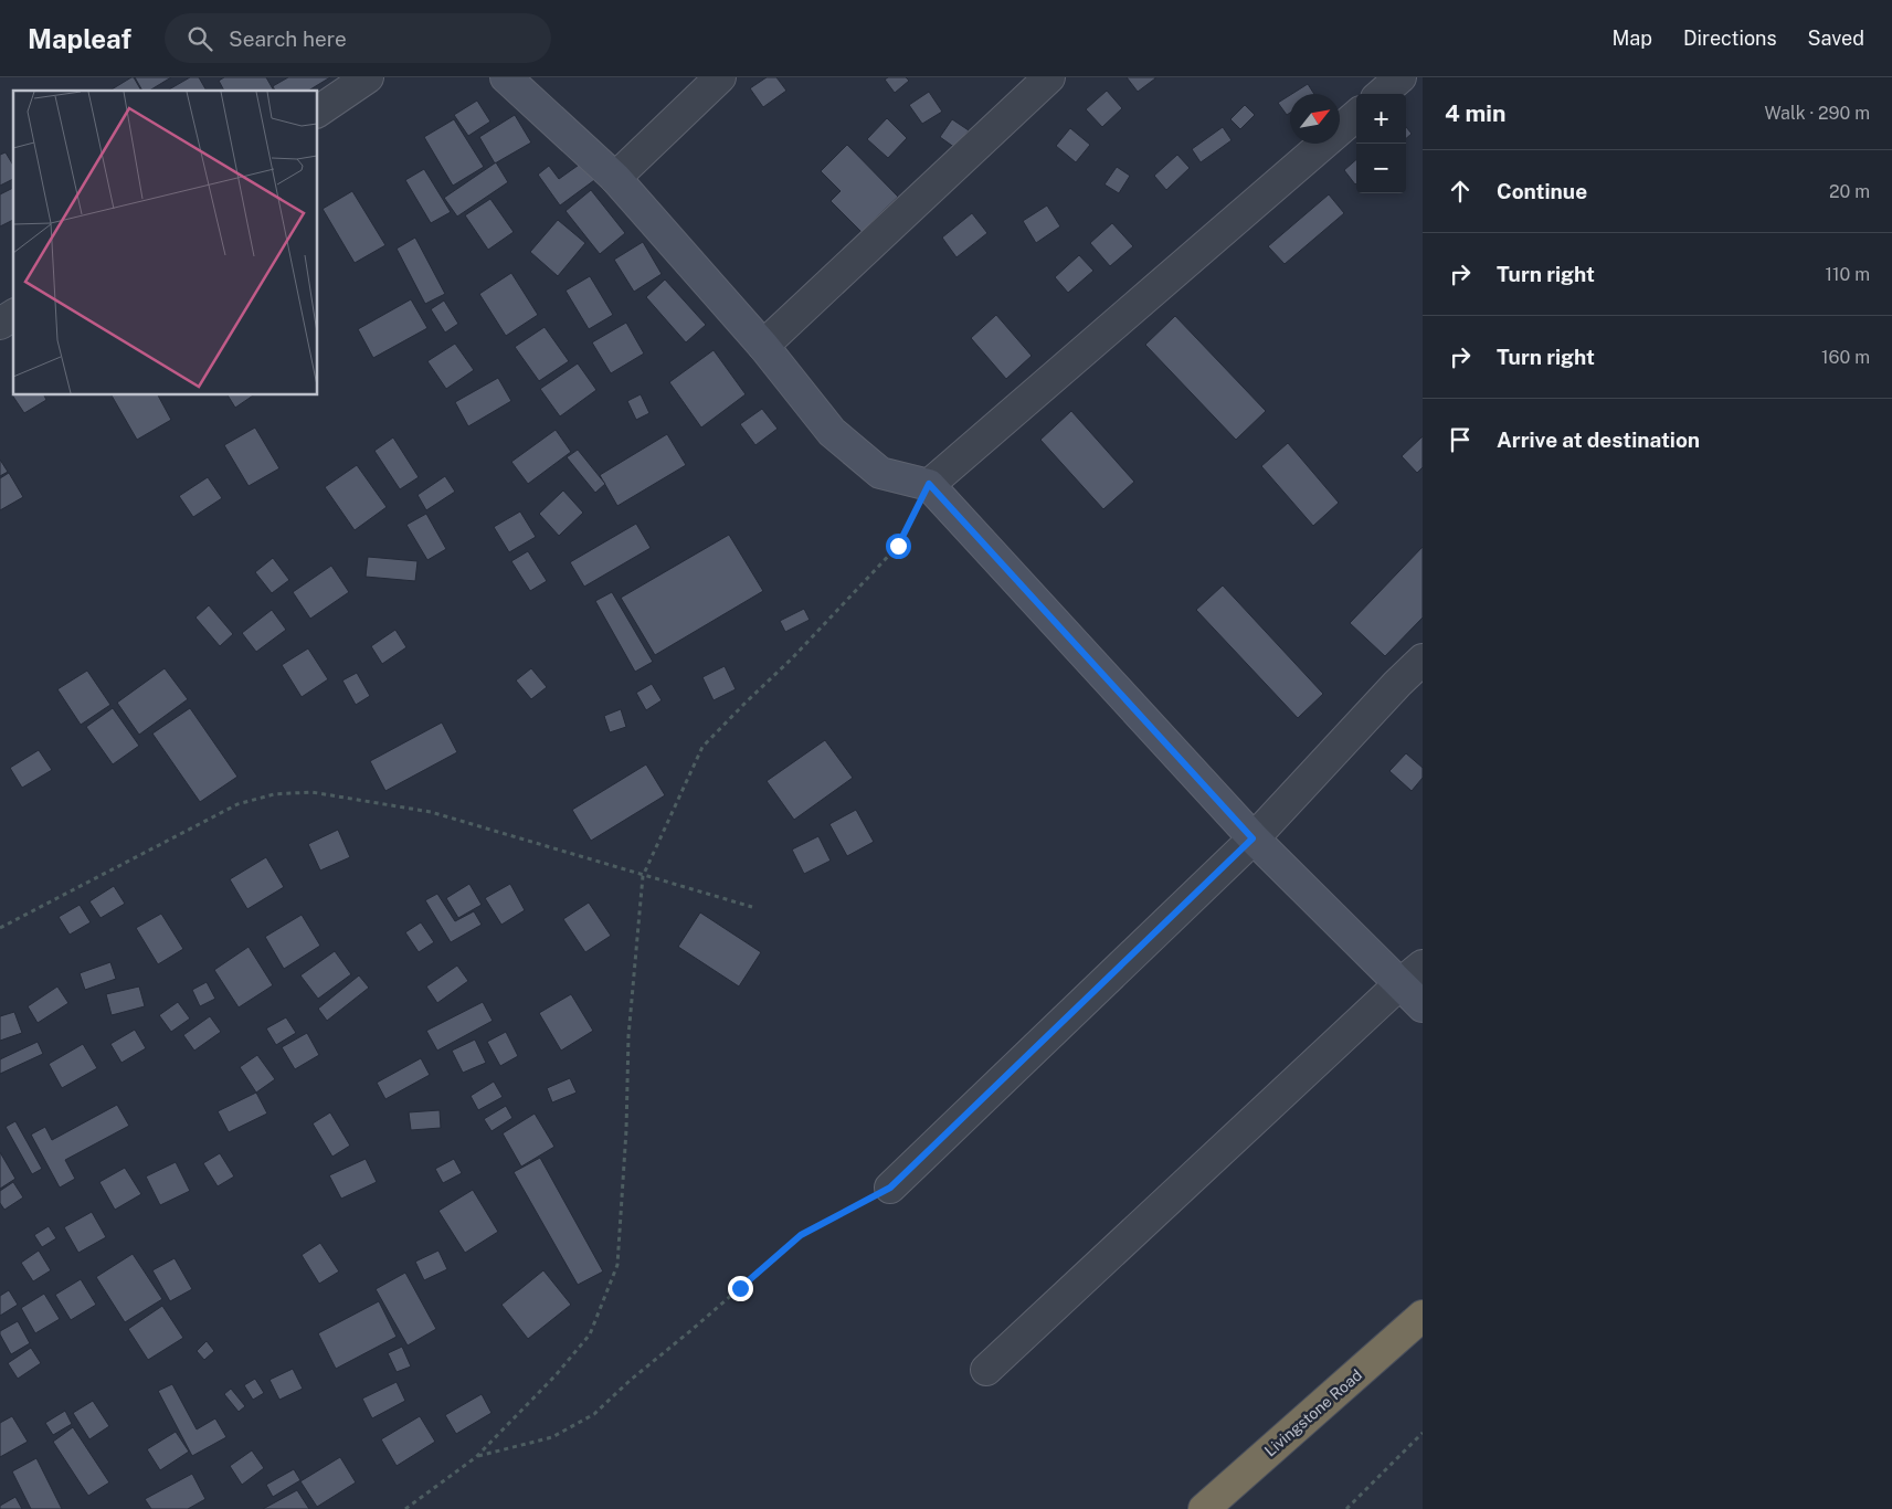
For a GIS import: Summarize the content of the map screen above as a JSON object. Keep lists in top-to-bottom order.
{
  "streets": {
    "highway": ["Livingstone Road"]
  },
  "north": "top right",
  "page": {
    "header": "Mapleaf",
    "search": "Search here",
    "nav": ["Map", "Directions", "Saved"],
    "heading": ["4 min", "Walk · 290 m"],
    "map_buttons": ["+", "−"],
    "list": [
      ["Continue", "20 m"],
      ["Turn right", "110 m"],
      ["Turn right", "160 m"],
      "Arrive at destination"
    ]
  }
}
